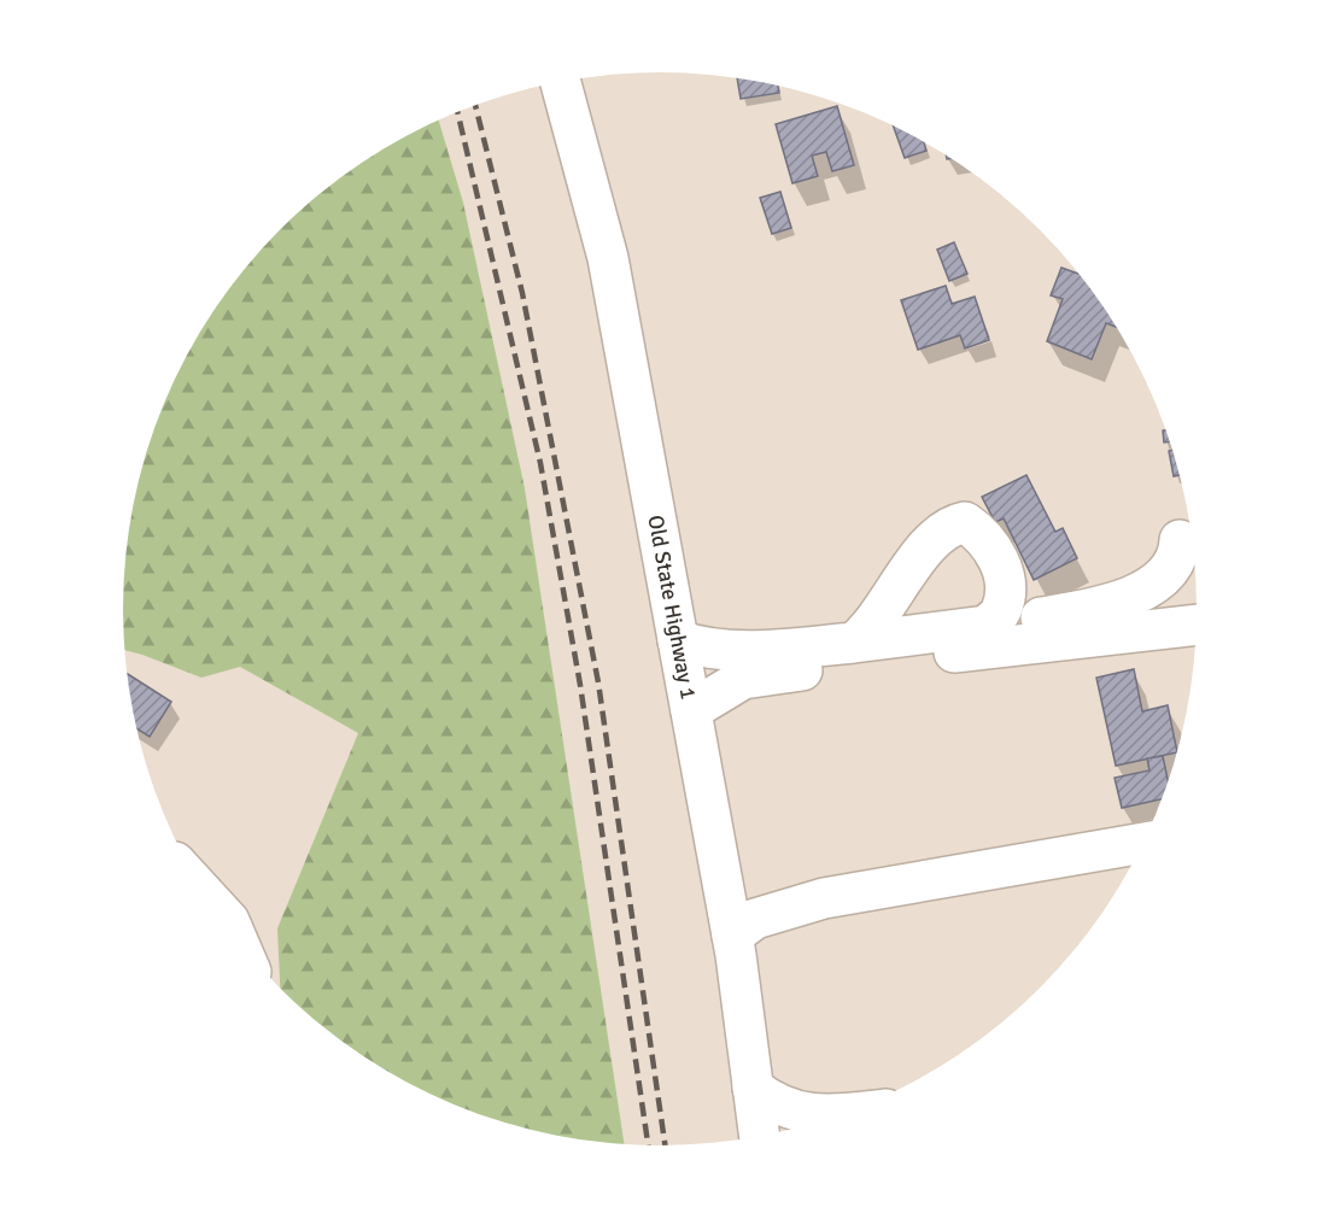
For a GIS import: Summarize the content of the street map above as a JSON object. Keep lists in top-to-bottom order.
{
  "streets": {
    "main road": ["Old State Highway 1"]
  }
}
